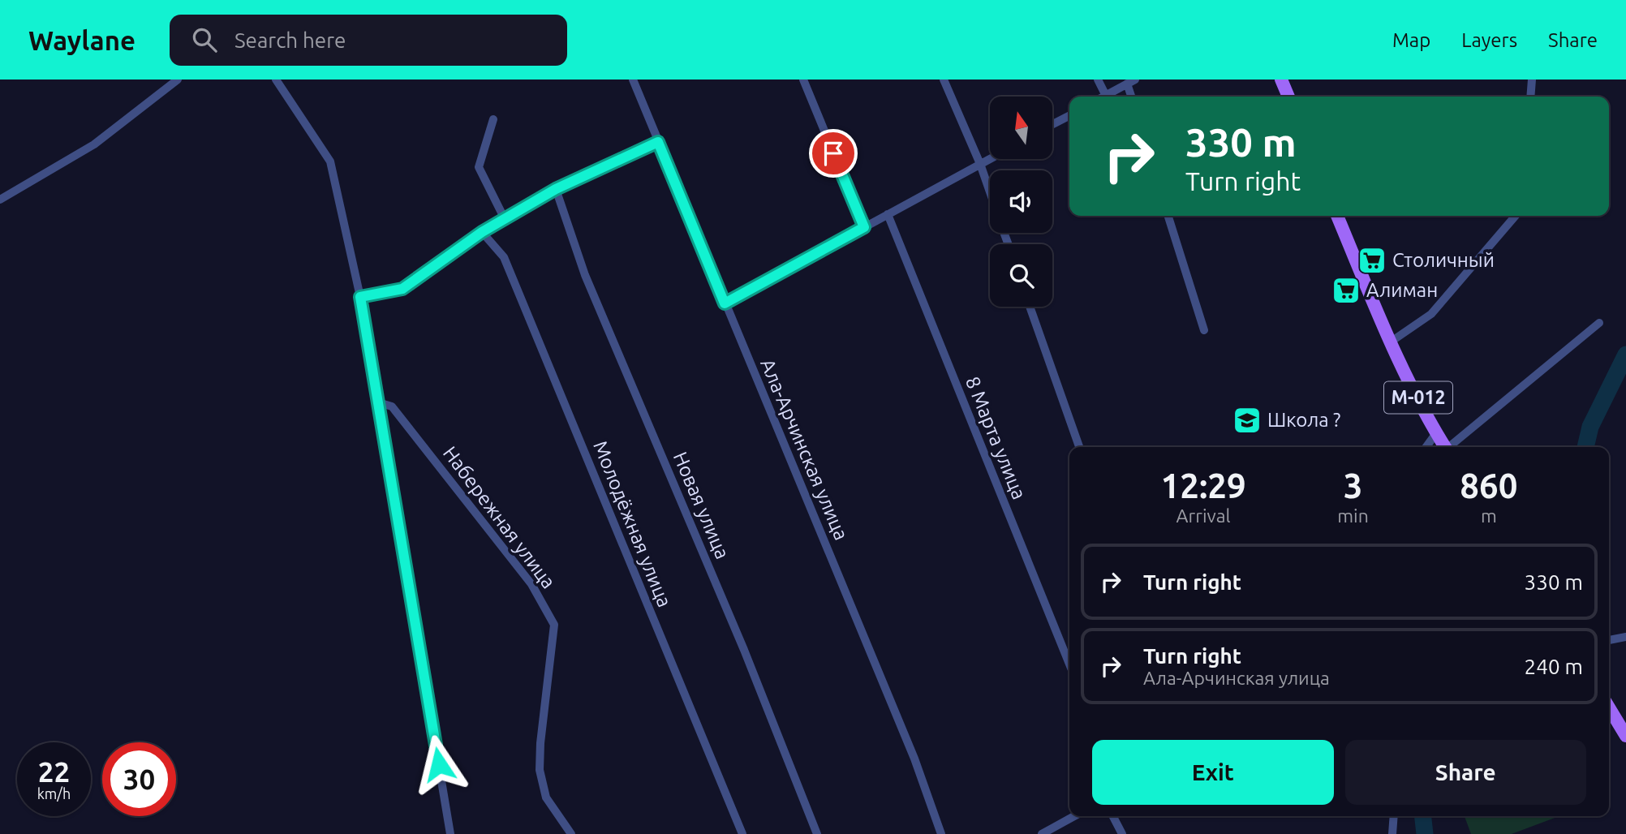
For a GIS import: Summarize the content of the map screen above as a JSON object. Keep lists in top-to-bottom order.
{
  "streets": {
    "main road": ["М-012"],
    "street": [
      "8 Марта улица",
      "Ала-Арчинская улица",
      "Новая улица",
      "Набережная улица",
      "Молодёжная улица"
    ]
  },
  "places": {
    "supermarket": ["Столичный", "Алиман"],
    "school or university": ["Школа ?"]
  },
  "north": "top",
  "page": {
    "header": "Waylane",
    "search": "Search here",
    "nav": ["Map", "Layers", "Share"],
    "turn": ["330 m", "Turn right"],
    "eta": [
      "12:29",
      "Arrival",
      "3",
      "min",
      "860",
      "m"
    ],
    "list": [
      {
        "name": "Turn right",
        "value": "330 m"
      },
      {
        "name": "Turn right",
        "note": "Ала-Арчинская улица",
        "value": "240 m"
      }
    ],
    "buttons": ["Exit", "Share"],
    "speed": "22 km/h",
    "limit": "30"
  }
}
